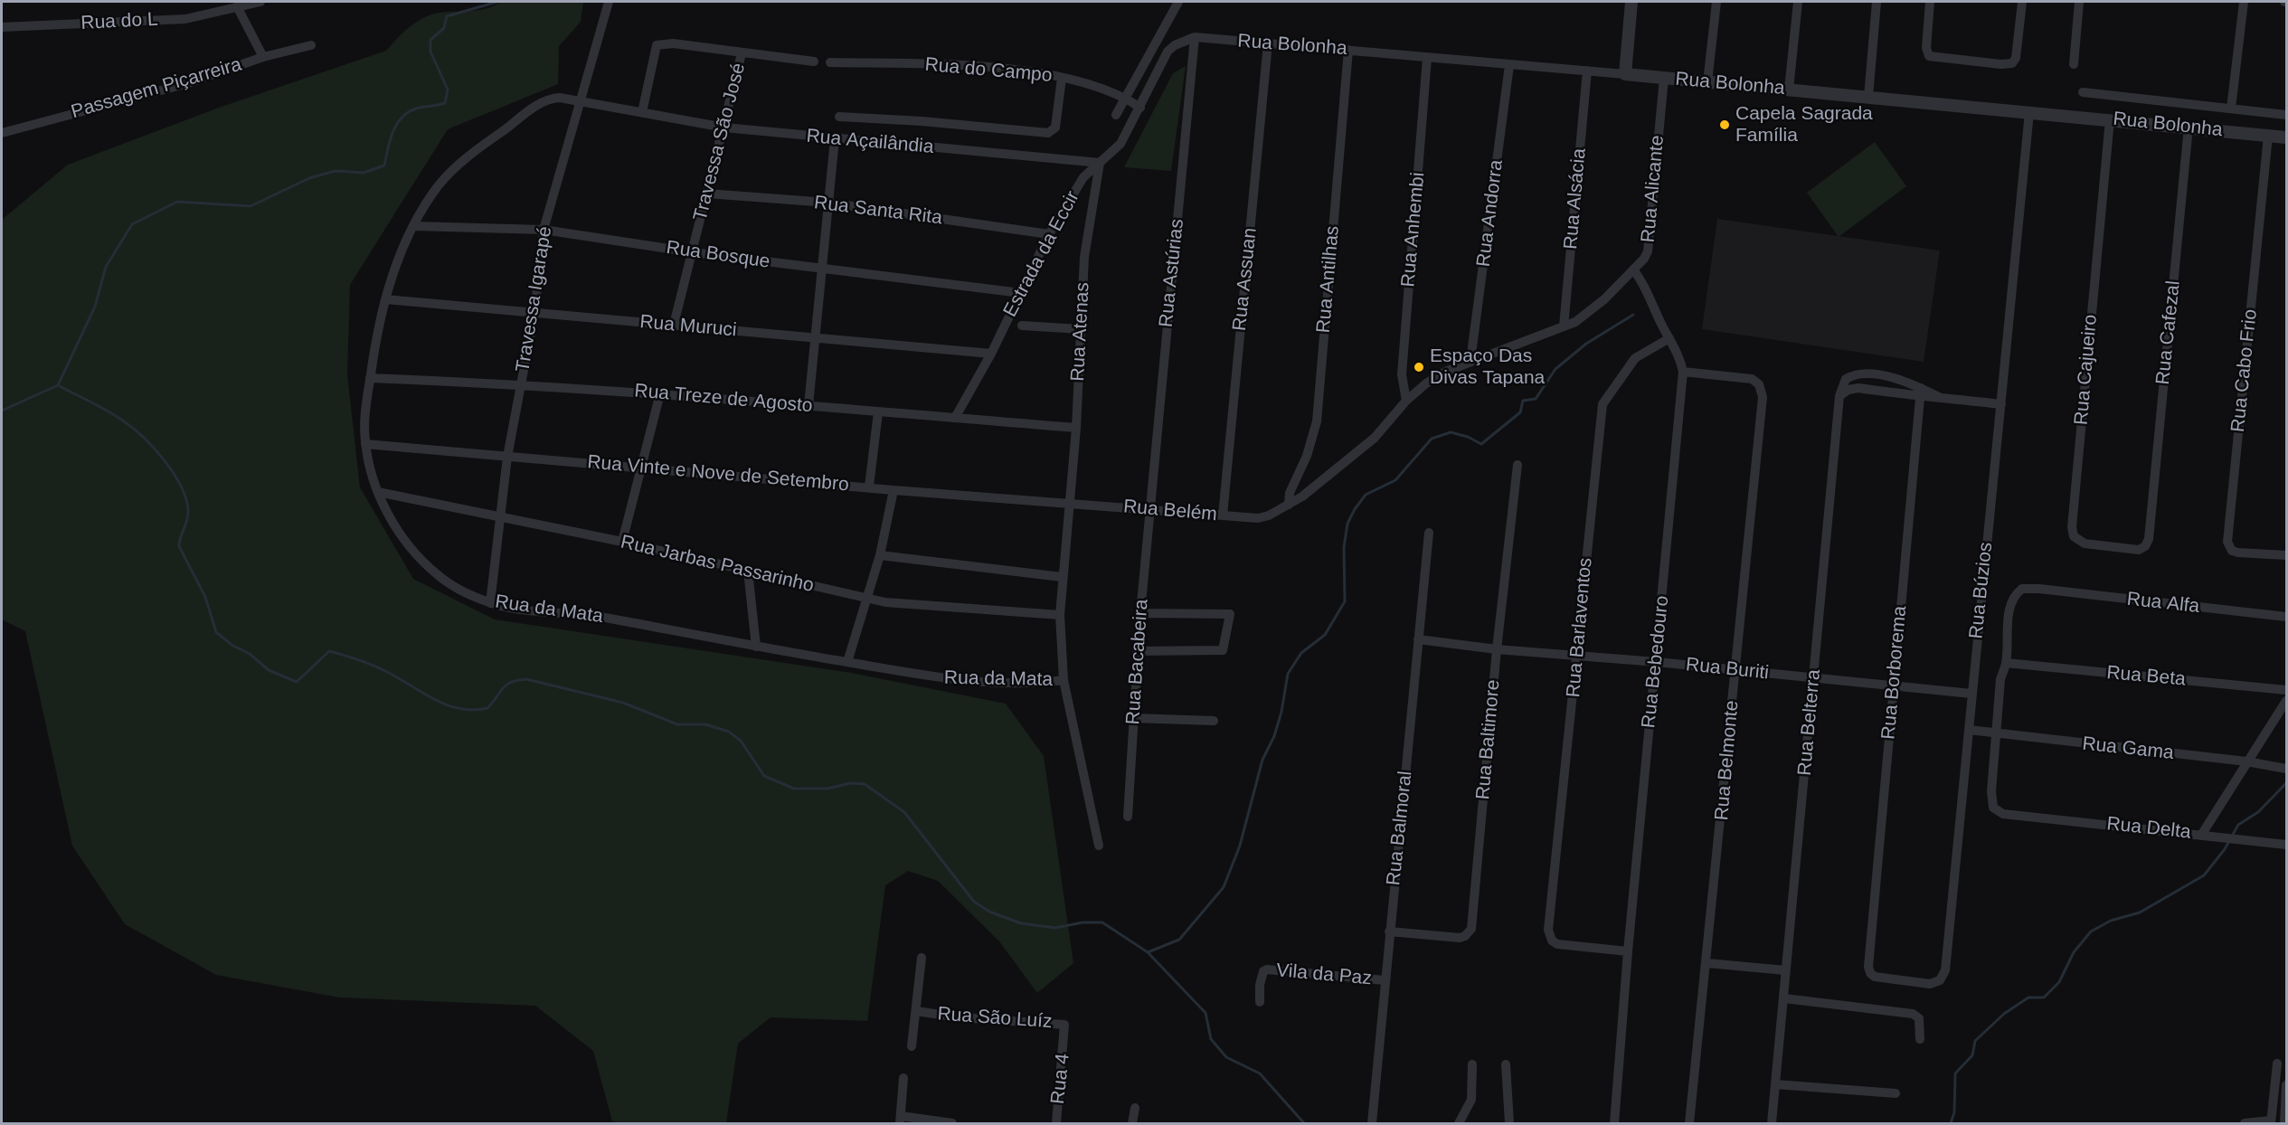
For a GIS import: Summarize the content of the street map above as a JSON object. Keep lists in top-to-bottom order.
{
  "streets": {
    "street": [
      "Rua do L",
      "Rua Bolonha",
      "Rua do Campo",
      "Passagem Piçarreira",
      "Travessa São José",
      "Rua Açailândia",
      "Rua Alicante",
      "Rua Alsácia",
      "Rua Santa Rita",
      "Rua Andorra",
      "Rua Anhembi",
      "Estrada da Eccir",
      "Rua Bosque",
      "Rua Astúrias",
      "Rua Assuan",
      "Rua Antilhas",
      "Travessa Igarapé",
      "Rua Muruci",
      "Rua Atenas",
      "Rua Cafezal",
      "Rua Cajueiro",
      "Rua Cabo Frio",
      "Rua Treze de Agosto",
      "Rua Vinte e Nove de Setembro",
      "Rua Belém",
      "Rua Jarbas Passarinho",
      "Rua Búzios",
      "Rua Alfa",
      "Rua da Mata",
      "Rua Barlaventos",
      "Rua Bacabeira",
      "Rua Bebedouro",
      "Rua Buriti",
      "Rua Borborema",
      "Rua Beta",
      "Rua Belterra",
      "Rua Baltimore",
      "Rua Gama",
      "Rua Belmonte",
      "Rua Balmoral",
      "Rua Delta",
      "Vila da Paz",
      "Rua São Luíz",
      "Rua 4"
    ]
  },
  "crossings": [
    ["Rua Bolonha", "Rua Alicante"],
    ["Rua Bolonha", "Rua Alsácia"],
    ["Rua Bolonha", "Rua Andorra"],
    ["Rua Bolonha", "Rua Anhembi"],
    ["Rua Bolonha", "Estrada da Eccir"],
    ["Rua Bolonha", "Rua Astúrias"],
    ["Rua Bolonha", "Rua Assuan"],
    ["Rua Bolonha", "Rua Antilhas"],
    ["Rua Bolonha", "Rua Cafezal"],
    ["Rua Bolonha", "Rua Cajueiro"],
    ["Rua Bolonha", "Rua Cabo Frio"],
    ["Rua Bolonha", "Rua Búzios"],
    ["Rua do Campo", "Estrada da Eccir"],
    ["Travessa São José", "Rua Açailândia"],
    ["Travessa São José", "Rua Santa Rita"],
    ["Travessa São José", "Rua Bosque"],
    ["Travessa São José", "Rua Muruci"],
    ["Rua Açailândia", "Estrada da Eccir"],
    ["Rua Açailândia", "Rua Atenas"],
    ["Rua Açailândia", "Rua da Mata"],
    ["Rua Alicante", "Rua Alsácia"],
    ["Rua Santa Rita", "Estrada da Eccir"],
    ["Estrada da Eccir", "Rua Bosque"],
    ["Estrada da Eccir", "Rua Muruci"],
    ["Estrada da Eccir", "Rua Atenas"],
    ["Estrada da Eccir", "Rua Treze de Agosto"],
    ["Rua Bosque", "Travessa Igarapé"],
    ["Rua Bosque", "Rua da Mata"],
    ["Rua Astúrias", "Rua Belém"],
    ["Rua Astúrias", "Rua Bacabeira"],
    ["Rua Assuan", "Rua Belém"],
    ["Rua Antilhas", "Rua Belém"],
    ["Travessa Igarapé", "Rua Muruci"],
    ["Travessa Igarapé", "Rua Treze de Agosto"],
    ["Travessa Igarapé", "Rua Vinte e Nove de Setembro"],
    ["Travessa Igarapé", "Rua Jarbas Passarinho"],
    ["Travessa Igarapé", "Rua da Mata"],
    ["Rua Muruci", "Rua da Mata"],
    ["Rua Atenas", "Rua Treze de Agosto"],
    ["Rua Atenas", "Rua Vinte e Nove de Setembro"],
    ["Rua Atenas", "Rua Belém"],
    ["Rua Atenas", "Rua Jarbas Passarinho"],
    ["Rua Atenas", "Rua da Mata"],
    ["Rua Cafezal", "Rua Cajueiro"],
    ["Rua Treze de Agosto", "Rua da Mata"],
    ["Rua Vinte e Nove de Setembro", "Rua Belém"],
    ["Rua Vinte e Nove de Setembro", "Rua da Mata"],
    ["Rua Belém", "Rua Bacabeira"],
    ["Rua Jarbas Passarinho", "Rua da Mata"],
    ["Rua Búzios", "Rua Buriti"],
    ["Rua Búzios", "Rua Borborema"],
    ["Rua Búzios", "Rua Gama"],
    ["Rua Alfa", "Rua Beta"],
    ["Rua Barlaventos", "Rua Bebedouro"],
    ["Rua Barlaventos", "Rua Buriti"],
    ["Rua Bebedouro", "Rua Buriti"],
    ["Rua Bebedouro", "Rua Belmonte"],
    ["Rua Buriti", "Rua Borborema"],
    ["Rua Buriti", "Rua Belterra"],
    ["Rua Buriti", "Rua Baltimore"],
    ["Rua Buriti", "Rua Belmonte"],
    ["Rua Buriti", "Rua Balmoral"],
    ["Rua Baltimore", "Rua Balmoral"],
    ["Rua Gama", "Rua Delta"],
    ["Rua Balmoral", "Vila da Paz"],
    ["Rua São Luíz", "Rua 4"]
  ],
  "places": ["Capela Sagrada Família", "Espaço Das Divas Tapana"]
}
